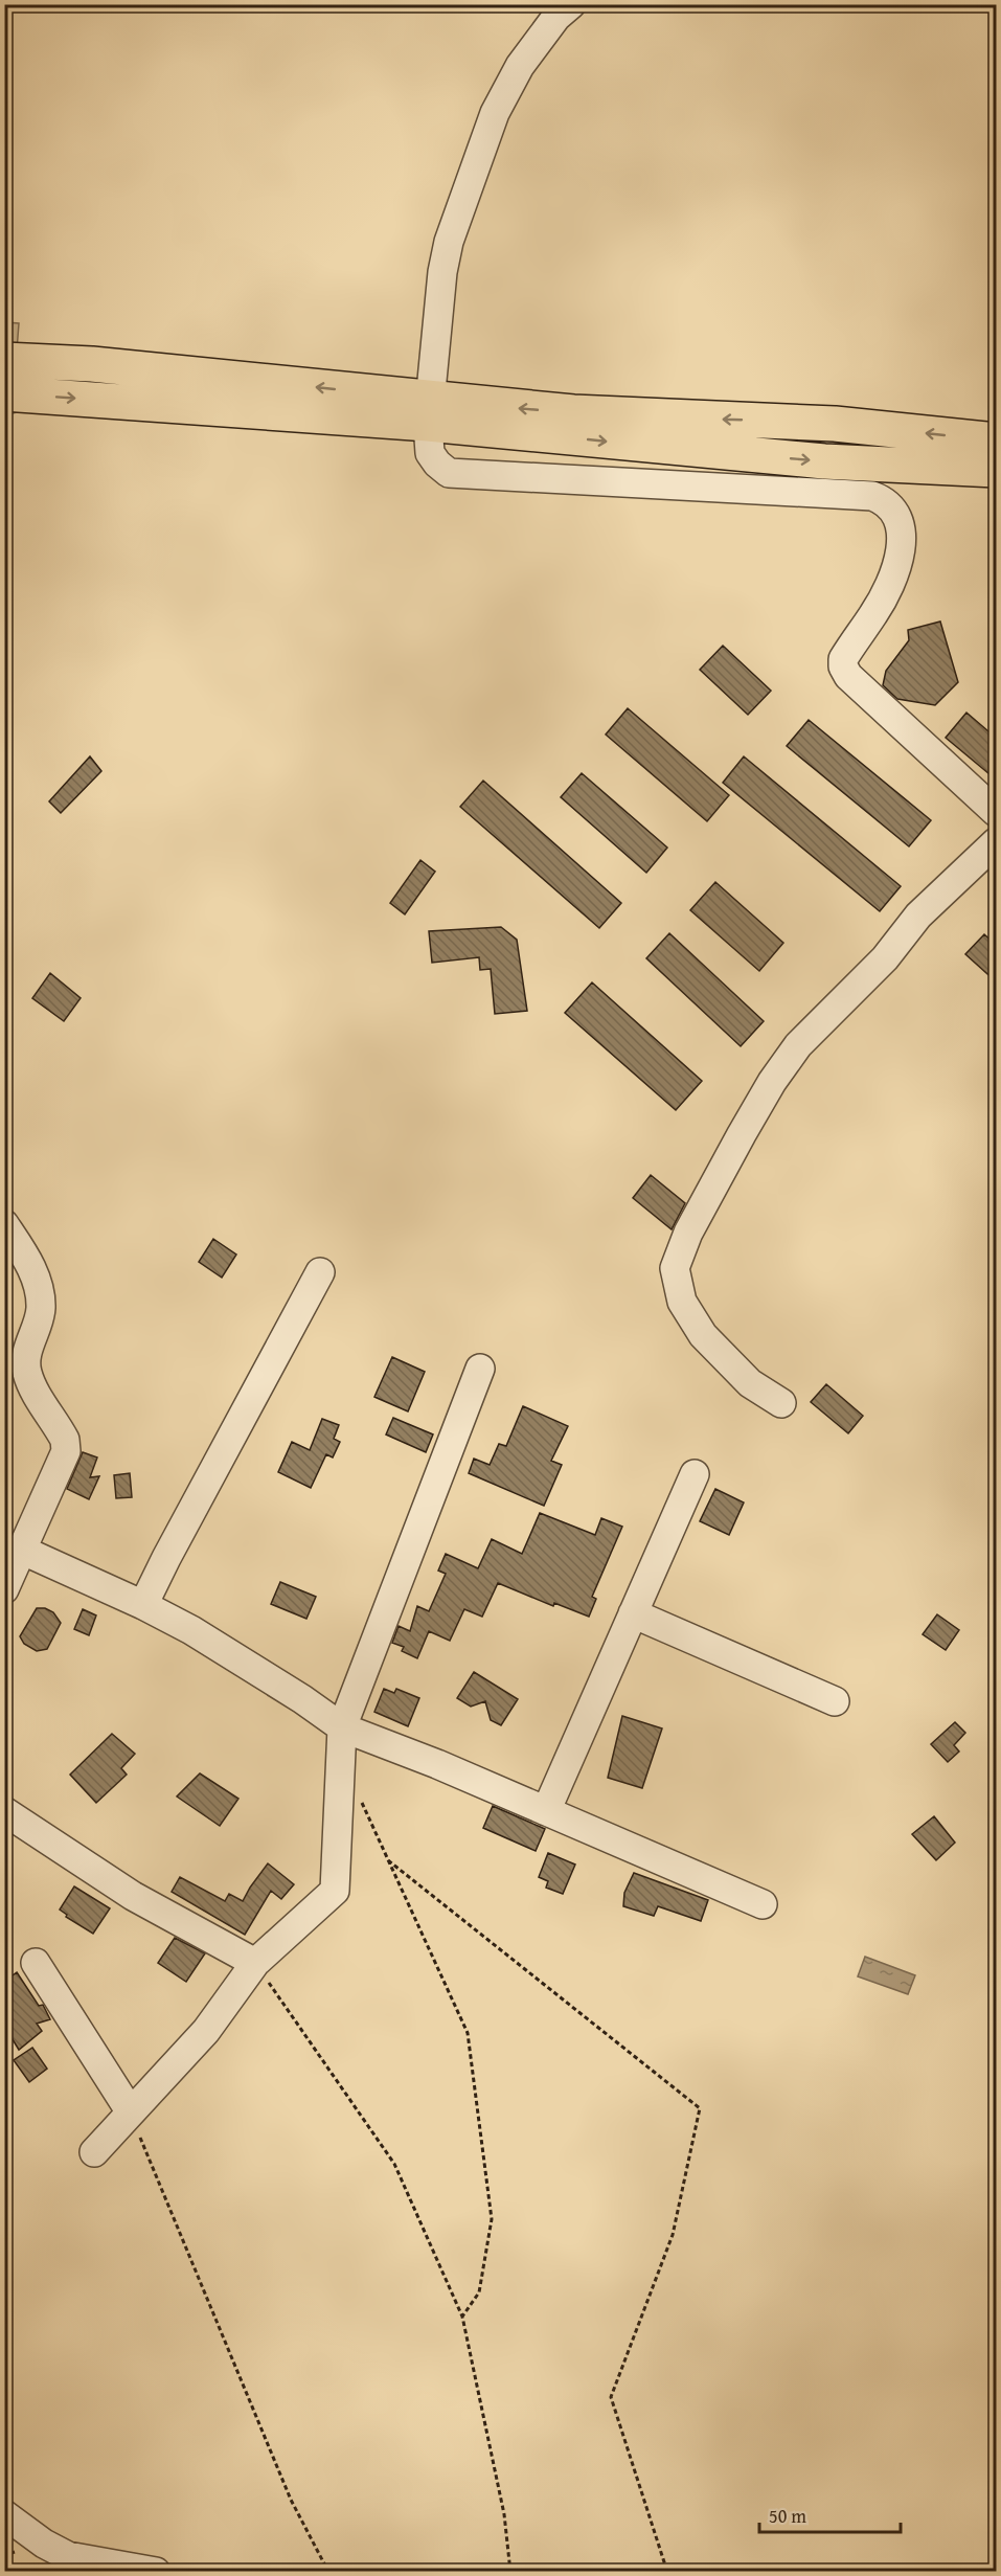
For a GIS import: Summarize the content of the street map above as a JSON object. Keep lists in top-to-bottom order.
{
  "scale_bar": "50 m"
}
